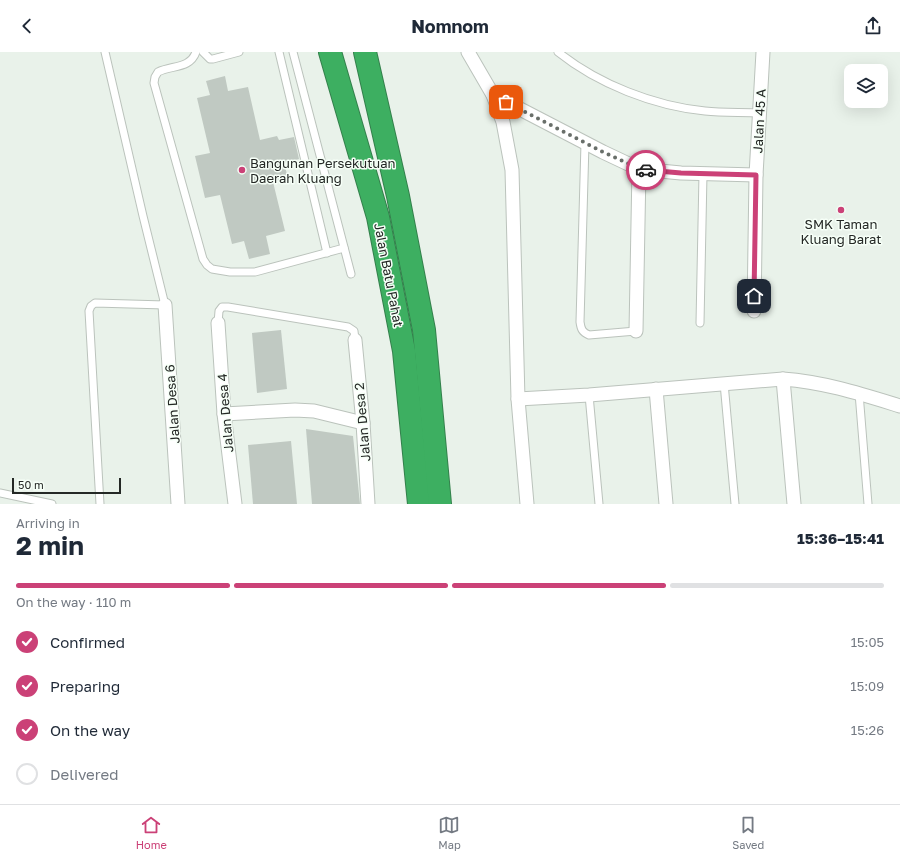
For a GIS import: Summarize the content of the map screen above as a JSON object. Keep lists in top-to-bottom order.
{
  "streets": {
    "highway": ["Jalan Batu Pahat"],
    "street": [
      "Jalan 45 A",
      "Jalan Desa 6",
      "Jalan Desa 4",
      "Jalan Desa 2"
    ]
  },
  "places": ["Bangunan Persekutuan Daerah Kluang", "SMK Taman Kluang Barat"],
  "scale_bar": "50 m",
  "page": {
    "header": "Nomnom",
    "scale": "50 m",
    "heading": ["2 min", "Arriving in", "15:36–15:41"],
    "bar": "On the way · 110 m",
    "list": [
      ["Confirmed", "15:05"],
      ["Preparing", "15:09"],
      ["On the way", "15:26"],
      "Delivered"
    ],
    "tabs": ["Home", "Map", "Saved"]
  }
}
